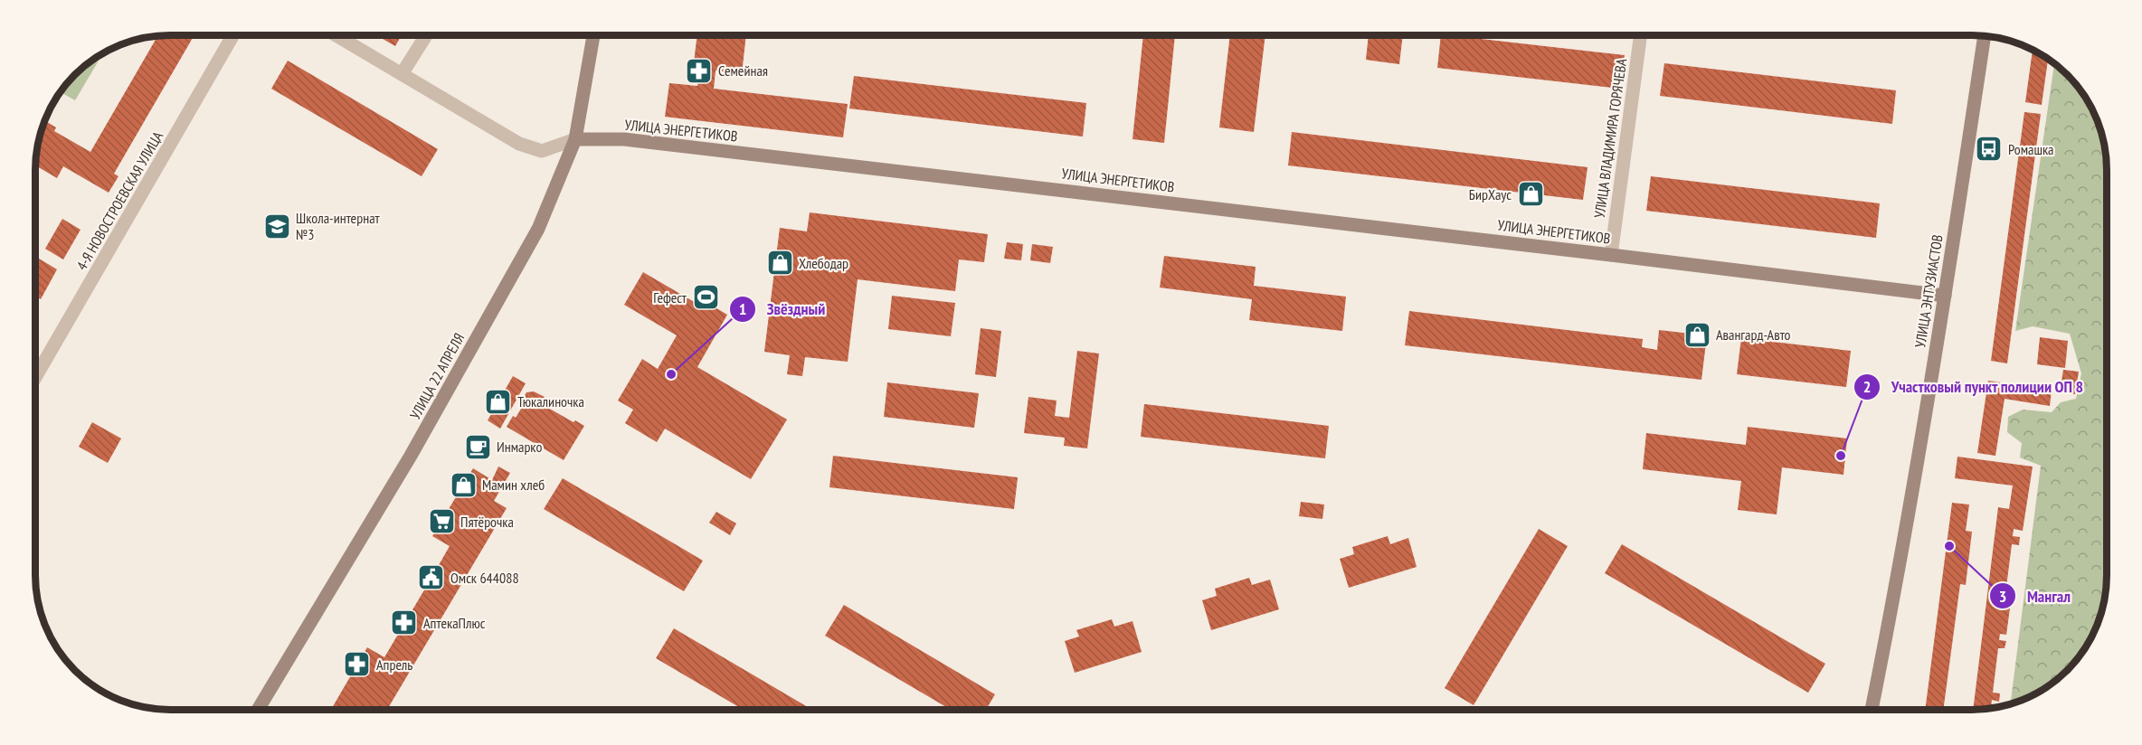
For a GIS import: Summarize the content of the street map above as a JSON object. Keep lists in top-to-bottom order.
{
  "streets": {
    "main road": ["УЛИЦА ЭНЕРГЕТИКОВ", "УЛИЦА ЭНТУЗИАСТОВ", "УЛИЦА 22 АПРЕЛЯ"],
    "street": ["УЛИЦА ВЛАДИМИРА ГОРЯЧЕВА", "4-Я НОВОСТРОЕВСКАЯ УЛИЦА"]
  },
  "crossings": [
    ["УЛИЦА ЭНЕРГЕТИКОВ", "УЛИЦА ВЛАДИМИРА ГОРЯЧЕВА"],
    ["УЛИЦА ЭНЕРГЕТИКОВ", "УЛИЦА ЭНТУЗИАСТОВ"],
    ["УЛИЦА ЭНЕРГЕТИКОВ", "УЛИЦА 22 АПРЕЛЯ"]
  ],
  "places": {
    "pharmacy": ["Семейная", "АптекаПлюс", "Апрель"],
    "bus stop": ["Ромашка"],
    "shop": [
      "БирХаус",
      "Хлебодар",
      "Авангард-Авто",
      "Тюкалиночка",
      "Мамин хлеб"
    ],
    "school or university": ["Школа-интернат №3"],
    "sports": ["Гефест"],
    "other": ["Звёздный", "Участковый пункт полиции ОП 8", "Мангал"],
    "cafe": ["Инмарко"],
    "supermarket": ["Пятёрочка"],
    "public building": ["Омск 644088"]
  }
}
